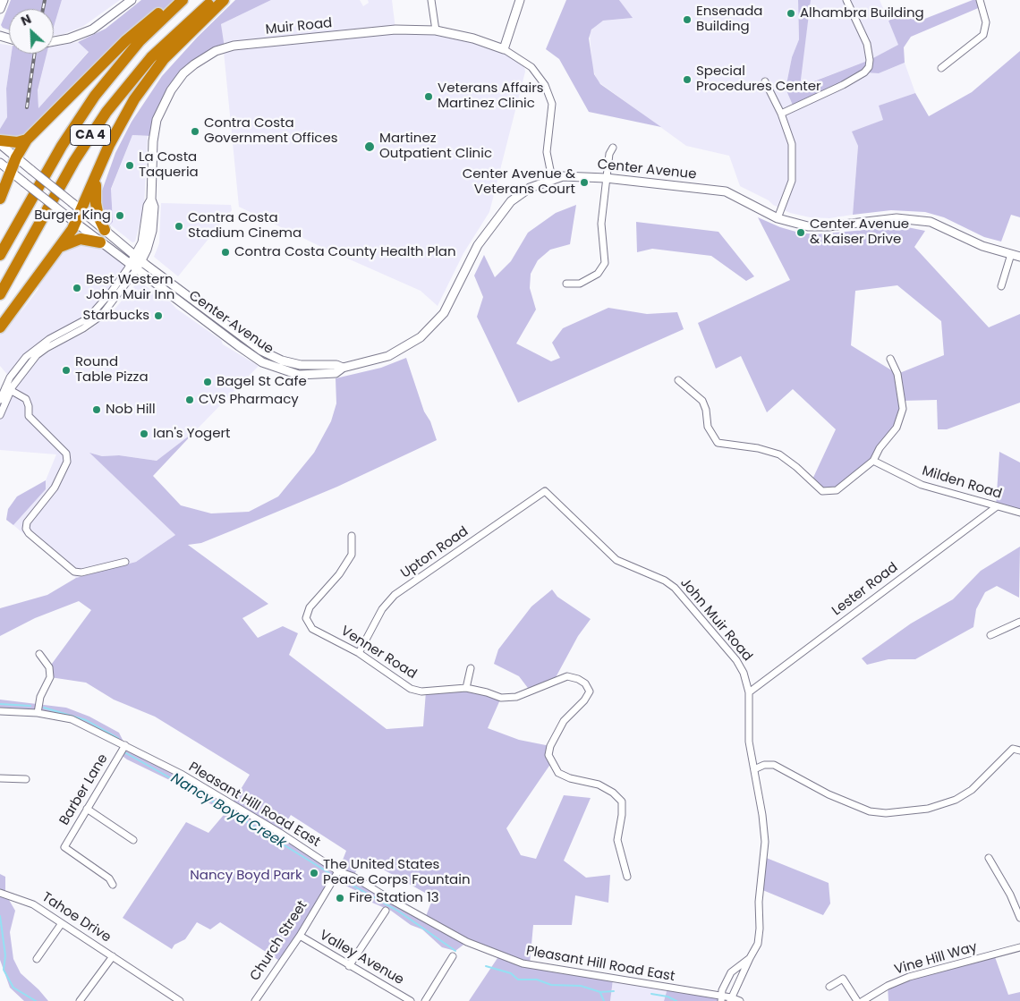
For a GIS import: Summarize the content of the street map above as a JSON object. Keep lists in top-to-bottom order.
{
  "streets": {
    "highway": ["CA 4"],
    "street": [
      "Muir Road",
      "Center Avenue",
      "Milden Road",
      "Upton Road",
      "Lester Road",
      "John Muir Road",
      "Venner Road",
      "Barber Lane",
      "Pleasant Hill Road East",
      "Tahoe Drive",
      "Church Street",
      "Valley Avenue",
      "Vine Hill Way"
    ]
  },
  "crossings": [
    ["Muir Road", "Center Avenue"],
    ["Milden Road", "Lester Road"],
    ["Upton Road", "John Muir Road"],
    ["Upton Road", "Venner Road"],
    ["Lester Road", "John Muir Road"],
    ["Barber Lane", "Pleasant Hill Road East"],
    ["Pleasant Hill Road East", "Church Street"],
    ["Church Street", "Valley Avenue"]
  ],
  "water": ["Nancy Boyd Creek"],
  "parks": ["Nancy Boyd Park"],
  "places": [
    "Alhambra Building",
    "Ensenada Building",
    "Special Procedures Center",
    "Veterans Affairs Martinez Clinic",
    "Contra Costa Government Offices",
    "Martinez Outpatient Clinic",
    "La Costa Taqueria",
    "Center Avenue & Veterans Court",
    "Burger King",
    "Contra Costa Stadium Cinema",
    "Center Avenue & Kaiser Drive",
    "Contra Costa County Health Plan",
    "Best Western John Muir Inn",
    "Starbucks",
    "Round Table Pizza",
    "Bagel St Cafe",
    "CVS Pharmacy",
    "Nob Hill",
    "Ian's Yogert",
    "The United States Peace Corps Fountain",
    "Fire Station 13"
  ],
  "north": "top left"
}
